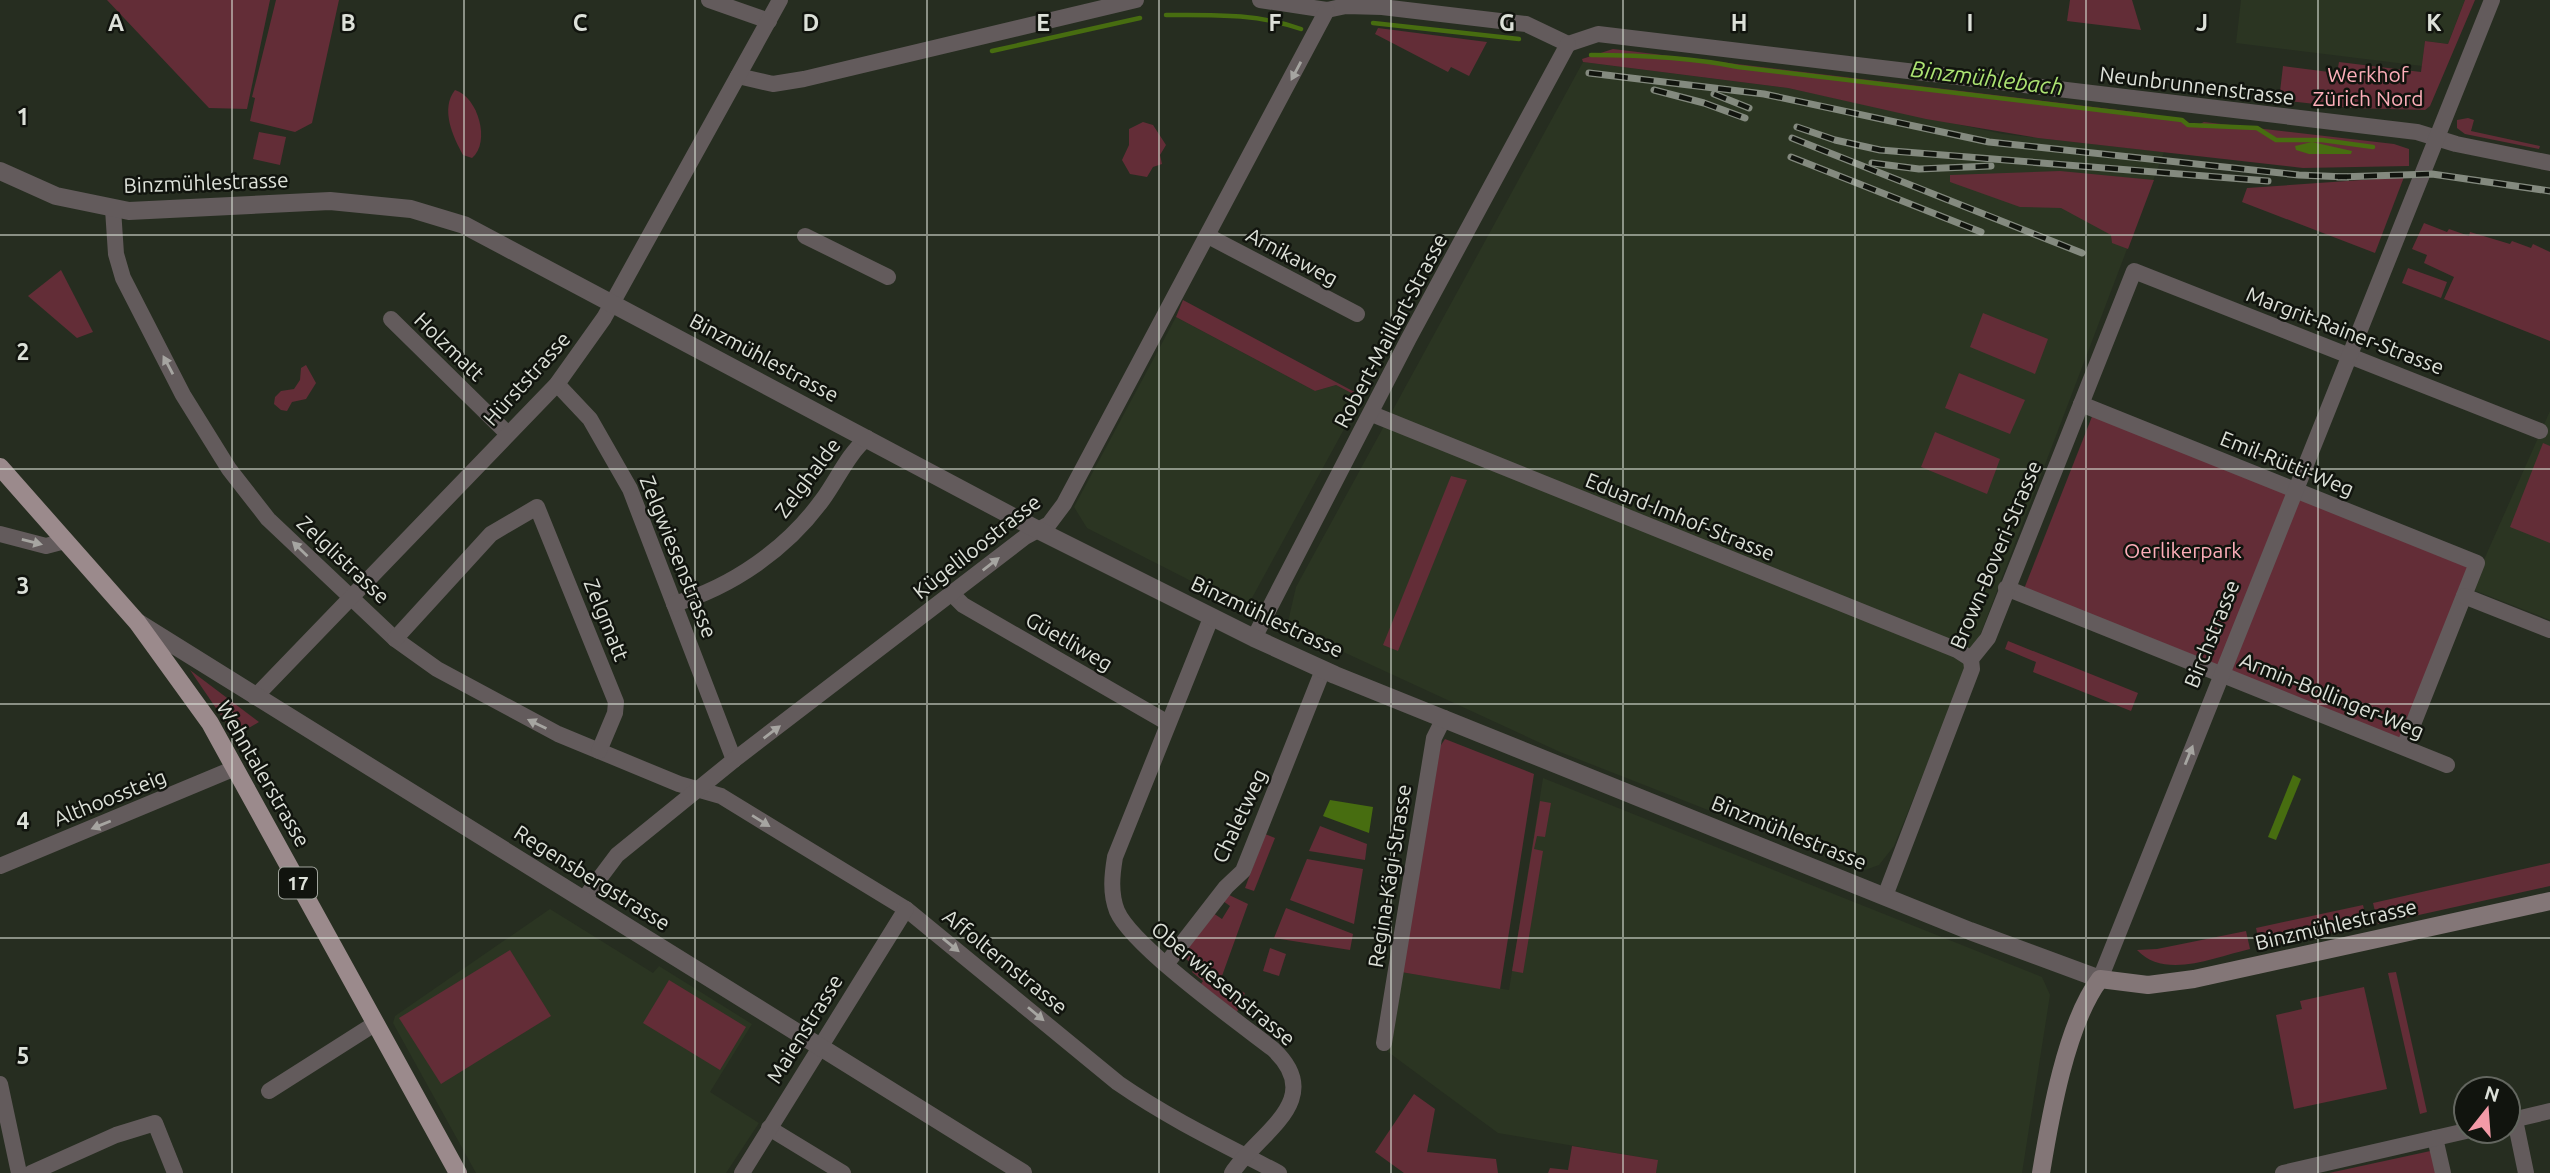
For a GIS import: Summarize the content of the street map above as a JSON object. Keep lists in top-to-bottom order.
{
  "streets": {
    "main road": [
      "Binzmühlestrasse",
      "Birchstrasse",
      "Wehntalerstrasse",
      "17"
    ],
    "street": [
      "Neunbrunnenstrasse",
      "Arnikaweg",
      "Robert-Maillart-Strasse",
      "Margrit-Rainer-Strasse",
      "Holzmatt",
      "Hürststrasse",
      "Emil-Rütti-Weg",
      "Zelghalde",
      "Eduard-Imhof-Strasse",
      "Kügeliloostrasse",
      "Brown-Boveri-Strasse",
      "Zelgwiesenstrasse",
      "Zelglistrasse",
      "Zelgmatt",
      "Güetliweg",
      "Armin-Bollinger-Weg",
      "Althoossteig",
      "Chaletweg",
      "Regina-Kägi-Strasse",
      "Regensbergstrasse",
      "Affolternstrasse",
      "Oberwiesenstrasse",
      "Maienstrasse"
    ]
  },
  "crossings": [
    ["Neunbrunnenstrasse", "Robert-Maillart-Strasse"],
    ["Neunbrunnenstrasse", "Birchstrasse"],
    ["Binzmühlestrasse", "Robert-Maillart-Strasse"],
    ["Binzmühlestrasse", "Hürststrasse"],
    ["Binzmühlestrasse", "Zelghalde"],
    ["Binzmühlestrasse", "Kügeliloostrasse"],
    ["Binzmühlestrasse", "Brown-Boveri-Strasse"],
    ["Binzmühlestrasse", "Zelglistrasse"],
    ["Binzmühlestrasse", "Birchstrasse"],
    ["Binzmühlestrasse", "Chaletweg"],
    ["Binzmühlestrasse", "Regina-Kägi-Strasse"],
    ["Binzmühlestrasse", "Oberwiesenstrasse"],
    ["Arnikaweg", "Kügeliloostrasse"],
    ["Robert-Maillart-Strasse", "Eduard-Imhof-Strasse"],
    ["Margrit-Rainer-Strasse", "Brown-Boveri-Strasse"],
    ["Margrit-Rainer-Strasse", "Birchstrasse"],
    ["Holzmatt", "Hürststrasse"],
    ["Hürststrasse", "Zelgwiesenstrasse"],
    ["Hürststrasse", "Zelglistrasse"],
    ["Hürststrasse", "Regensbergstrasse"],
    ["Emil-Rütti-Weg", "Brown-Boveri-Strasse"],
    ["Emil-Rütti-Weg", "Birchstrasse"],
    ["Zelghalde", "Zelgwiesenstrasse"],
    ["Eduard-Imhof-Strasse", "Brown-Boveri-Strasse"],
    ["Kügeliloostrasse", "Zelgwiesenstrasse"],
    ["Kügeliloostrasse", "Zelglistrasse"],
    ["Kügeliloostrasse", "Güetliweg"],
    ["Kügeliloostrasse", "Regensbergstrasse"],
    ["Kügeliloostrasse", "Affolternstrasse"],
    ["Brown-Boveri-Strasse", "Armin-Bollinger-Weg"],
    ["Zelglistrasse", "Zelgmatt"],
    ["Zelglistrasse", "Affolternstrasse"],
    ["Birchstrasse", "Armin-Bollinger-Weg"],
    ["Güetliweg", "Oberwiesenstrasse"],
    ["Wehntalerstrasse", "Althoossteig"],
    ["Wehntalerstrasse", "Regensbergstrasse"],
    ["Chaletweg", "Oberwiesenstrasse"],
    ["Regensbergstrasse", "Maienstrasse"],
    ["Affolternstrasse", "Oberwiesenstrasse"],
    ["Affolternstrasse", "Maienstrasse"]
  ],
  "one_way": ["Zelglistrasse", "Althoossteig", "Affolternstrasse"],
  "water": ["Binzmühlebach"],
  "parks": ["Werkhof Zürich Nord", "Oerlikerpark"],
  "north": "top",
  "grid": {
    "columns": [
      "A",
      "B",
      "C",
      "D",
      "E",
      "F",
      "G",
      "H",
      "I",
      "J",
      "K"
    ],
    "rows": [
      "1",
      "2",
      "3",
      "4",
      "5"
    ]
  }
}
